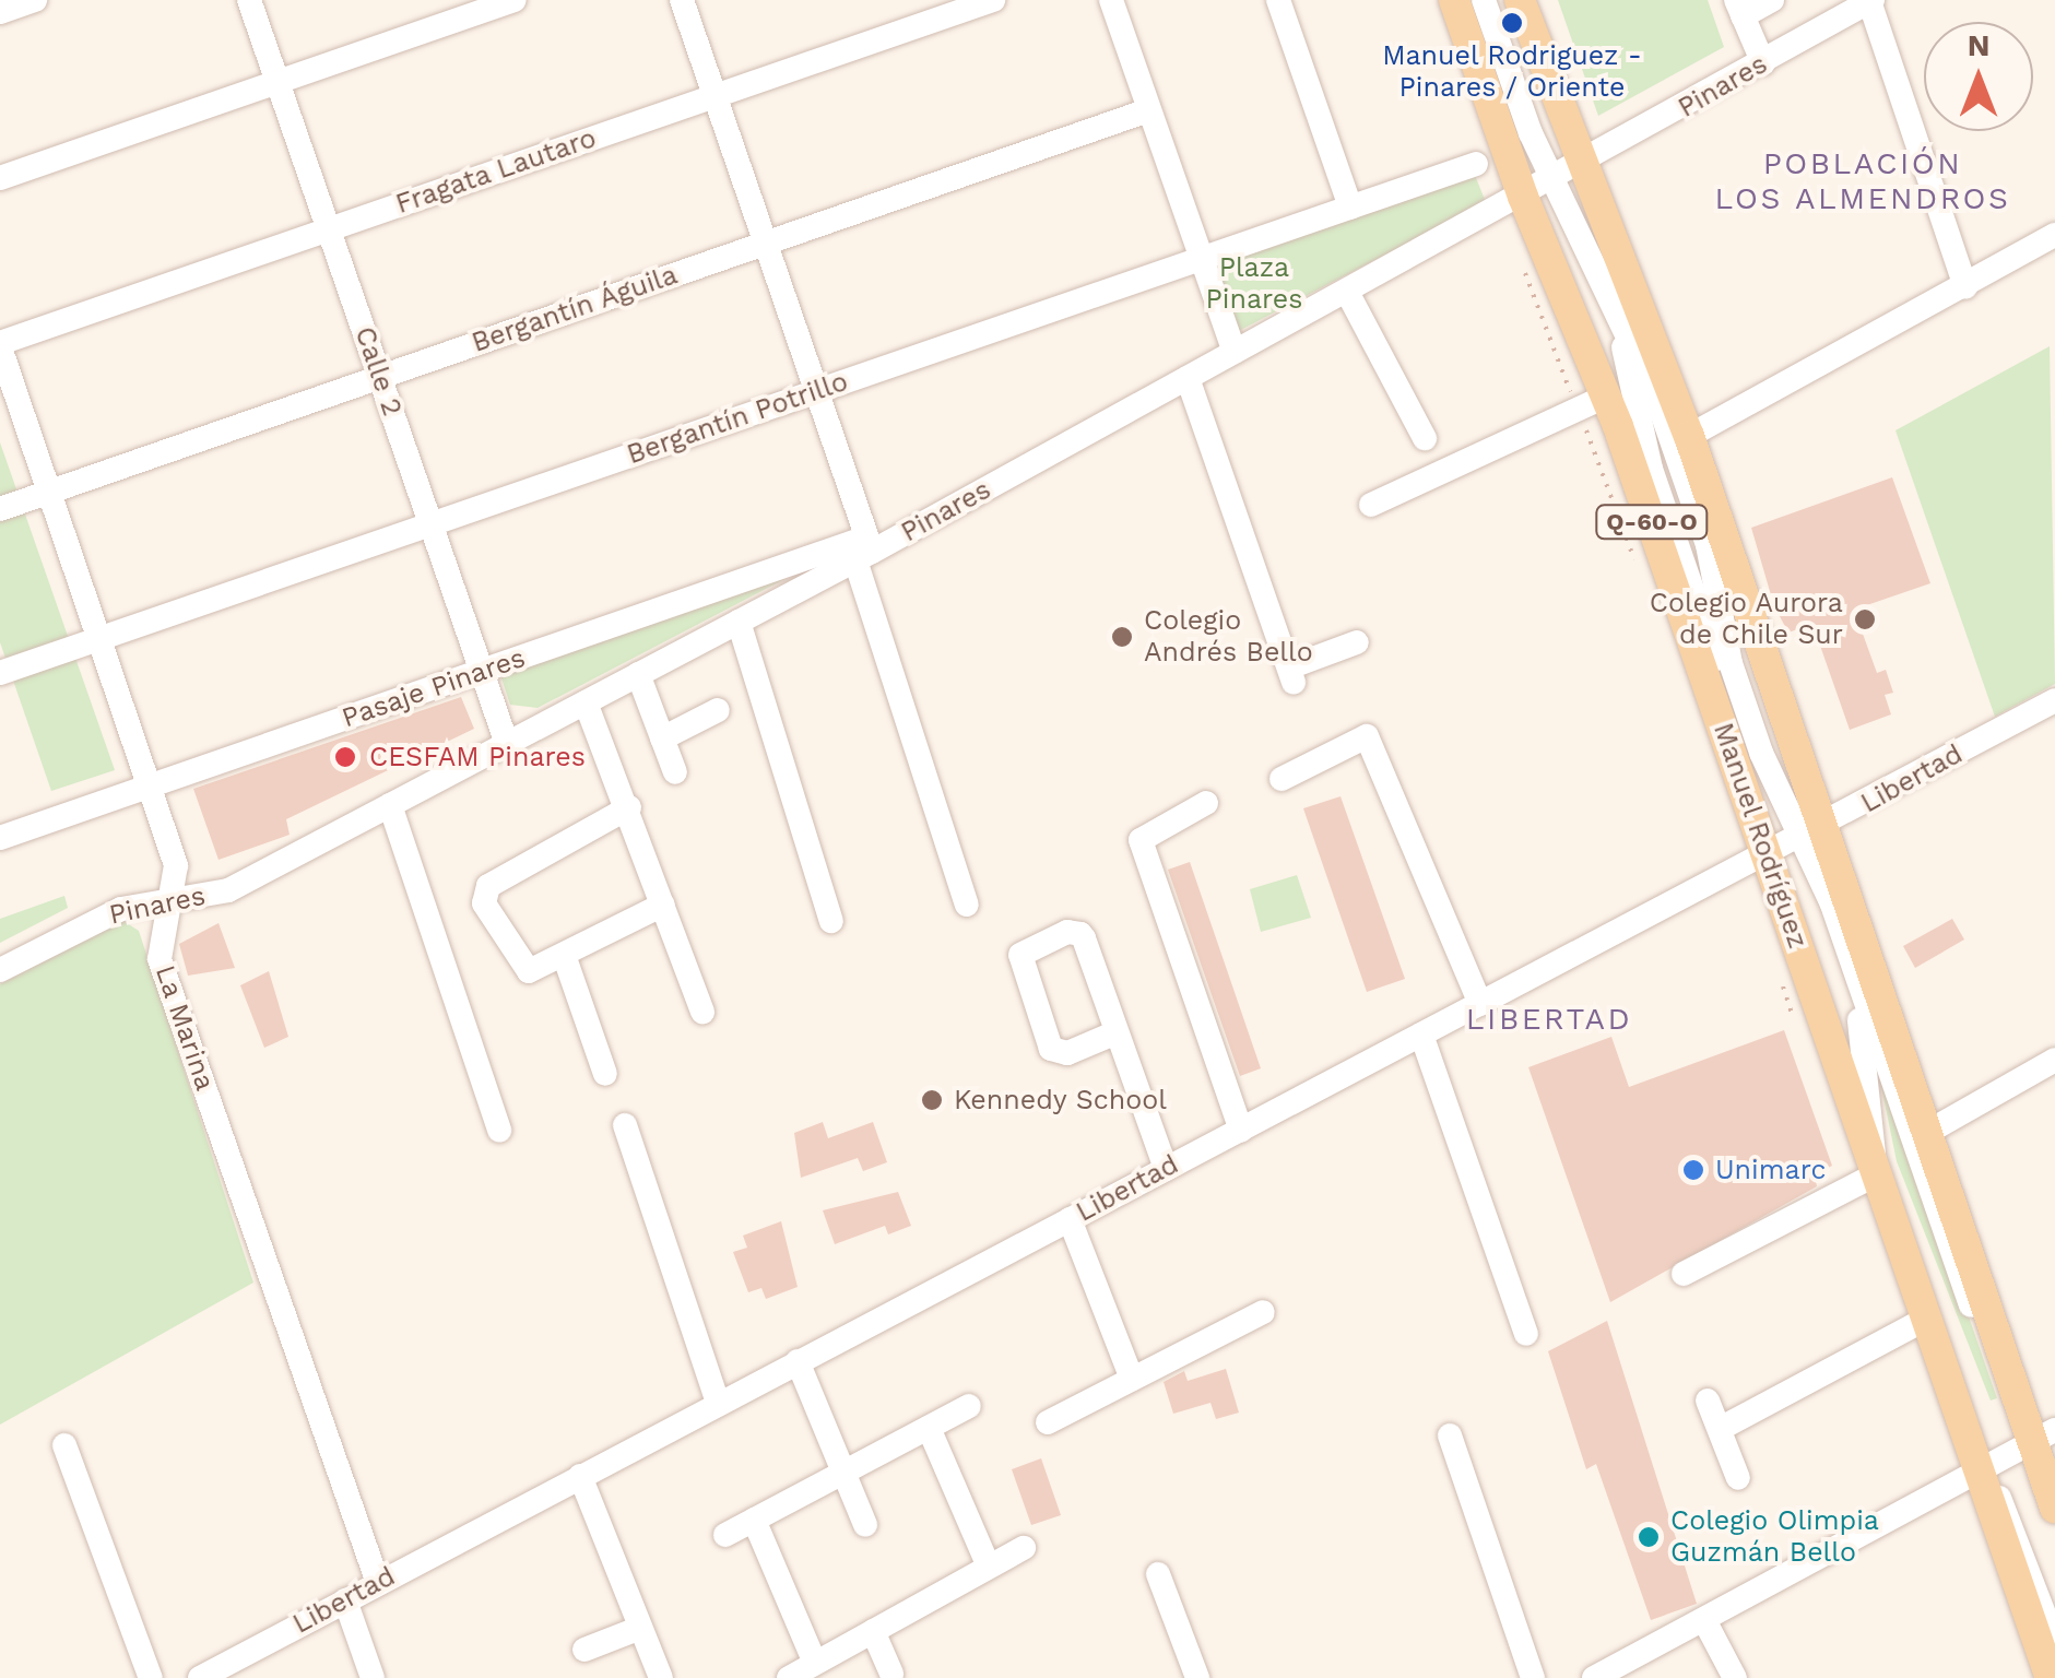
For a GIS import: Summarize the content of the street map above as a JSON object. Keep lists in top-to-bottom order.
{
  "streets": {
    "main road": ["Q-60-O", "Manuel Rodríguez"],
    "street": [
      "Pinares",
      "Fragata Lautaro",
      "Bergantín Águila",
      "Calle 2",
      "Bergantín Potrillo",
      "Pasaje Pinares",
      "Libertad",
      "La Marina"
    ]
  },
  "crossings": [
    ["Pinares", "Calle 2"],
    ["Pinares", "Pasaje Pinares"],
    ["Pinares", "Manuel Rodríguez"],
    ["Pinares", "La Marina"],
    ["Fragata Lautaro", "Calle 2"],
    ["Fragata Lautaro", "La Marina"],
    ["Bergantín Águila", "Calle 2"],
    ["Bergantín Águila", "La Marina"],
    ["Calle 2", "Bergantín Potrillo"],
    ["Calle 2", "Pasaje Pinares"],
    ["Bergantín Potrillo", "La Marina"],
    ["Pasaje Pinares", "La Marina"],
    ["Libertad", "Manuel Rodríguez"],
    ["Libertad", "La Marina"]
  ],
  "districts": ["POBLACIÓN LOS ALMENDROS", "LIBERTAD"],
  "parks": ["Plaza Pinares"],
  "places": [
    "Manuel Rodriguez - Pinares / Oriente",
    "Colegio Aurora de Chile Sur",
    "Colegio Andrés Bello",
    "CESFAM Pinares",
    "Kennedy School",
    "Unimarc",
    "Colegio Olimpia Guzmán Bello"
  ],
  "north": "top"
}
